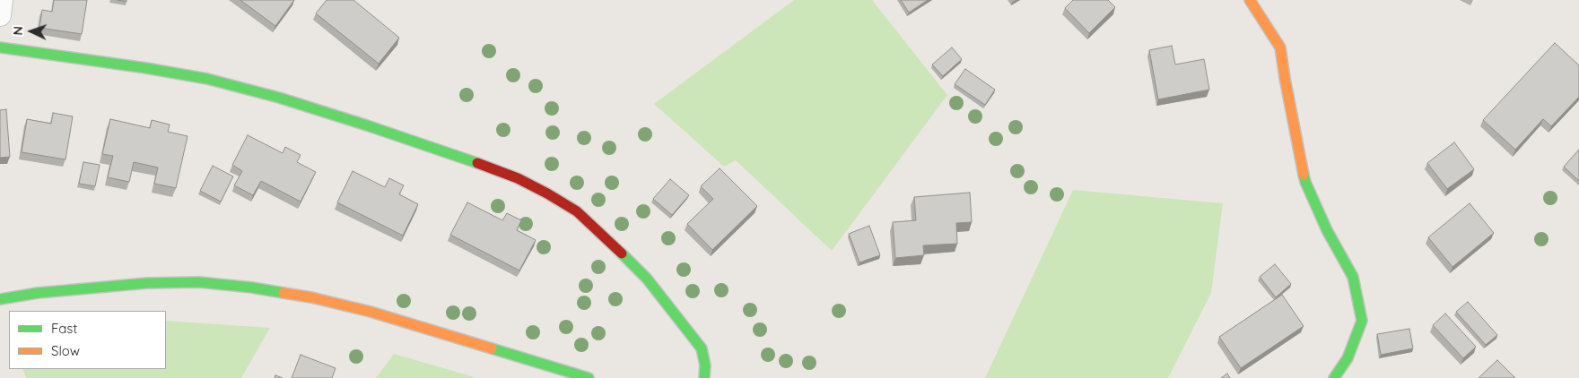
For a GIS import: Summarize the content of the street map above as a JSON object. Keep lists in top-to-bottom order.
{
  "legend": ["Fast", "Slow"],
  "north": "left"
}
